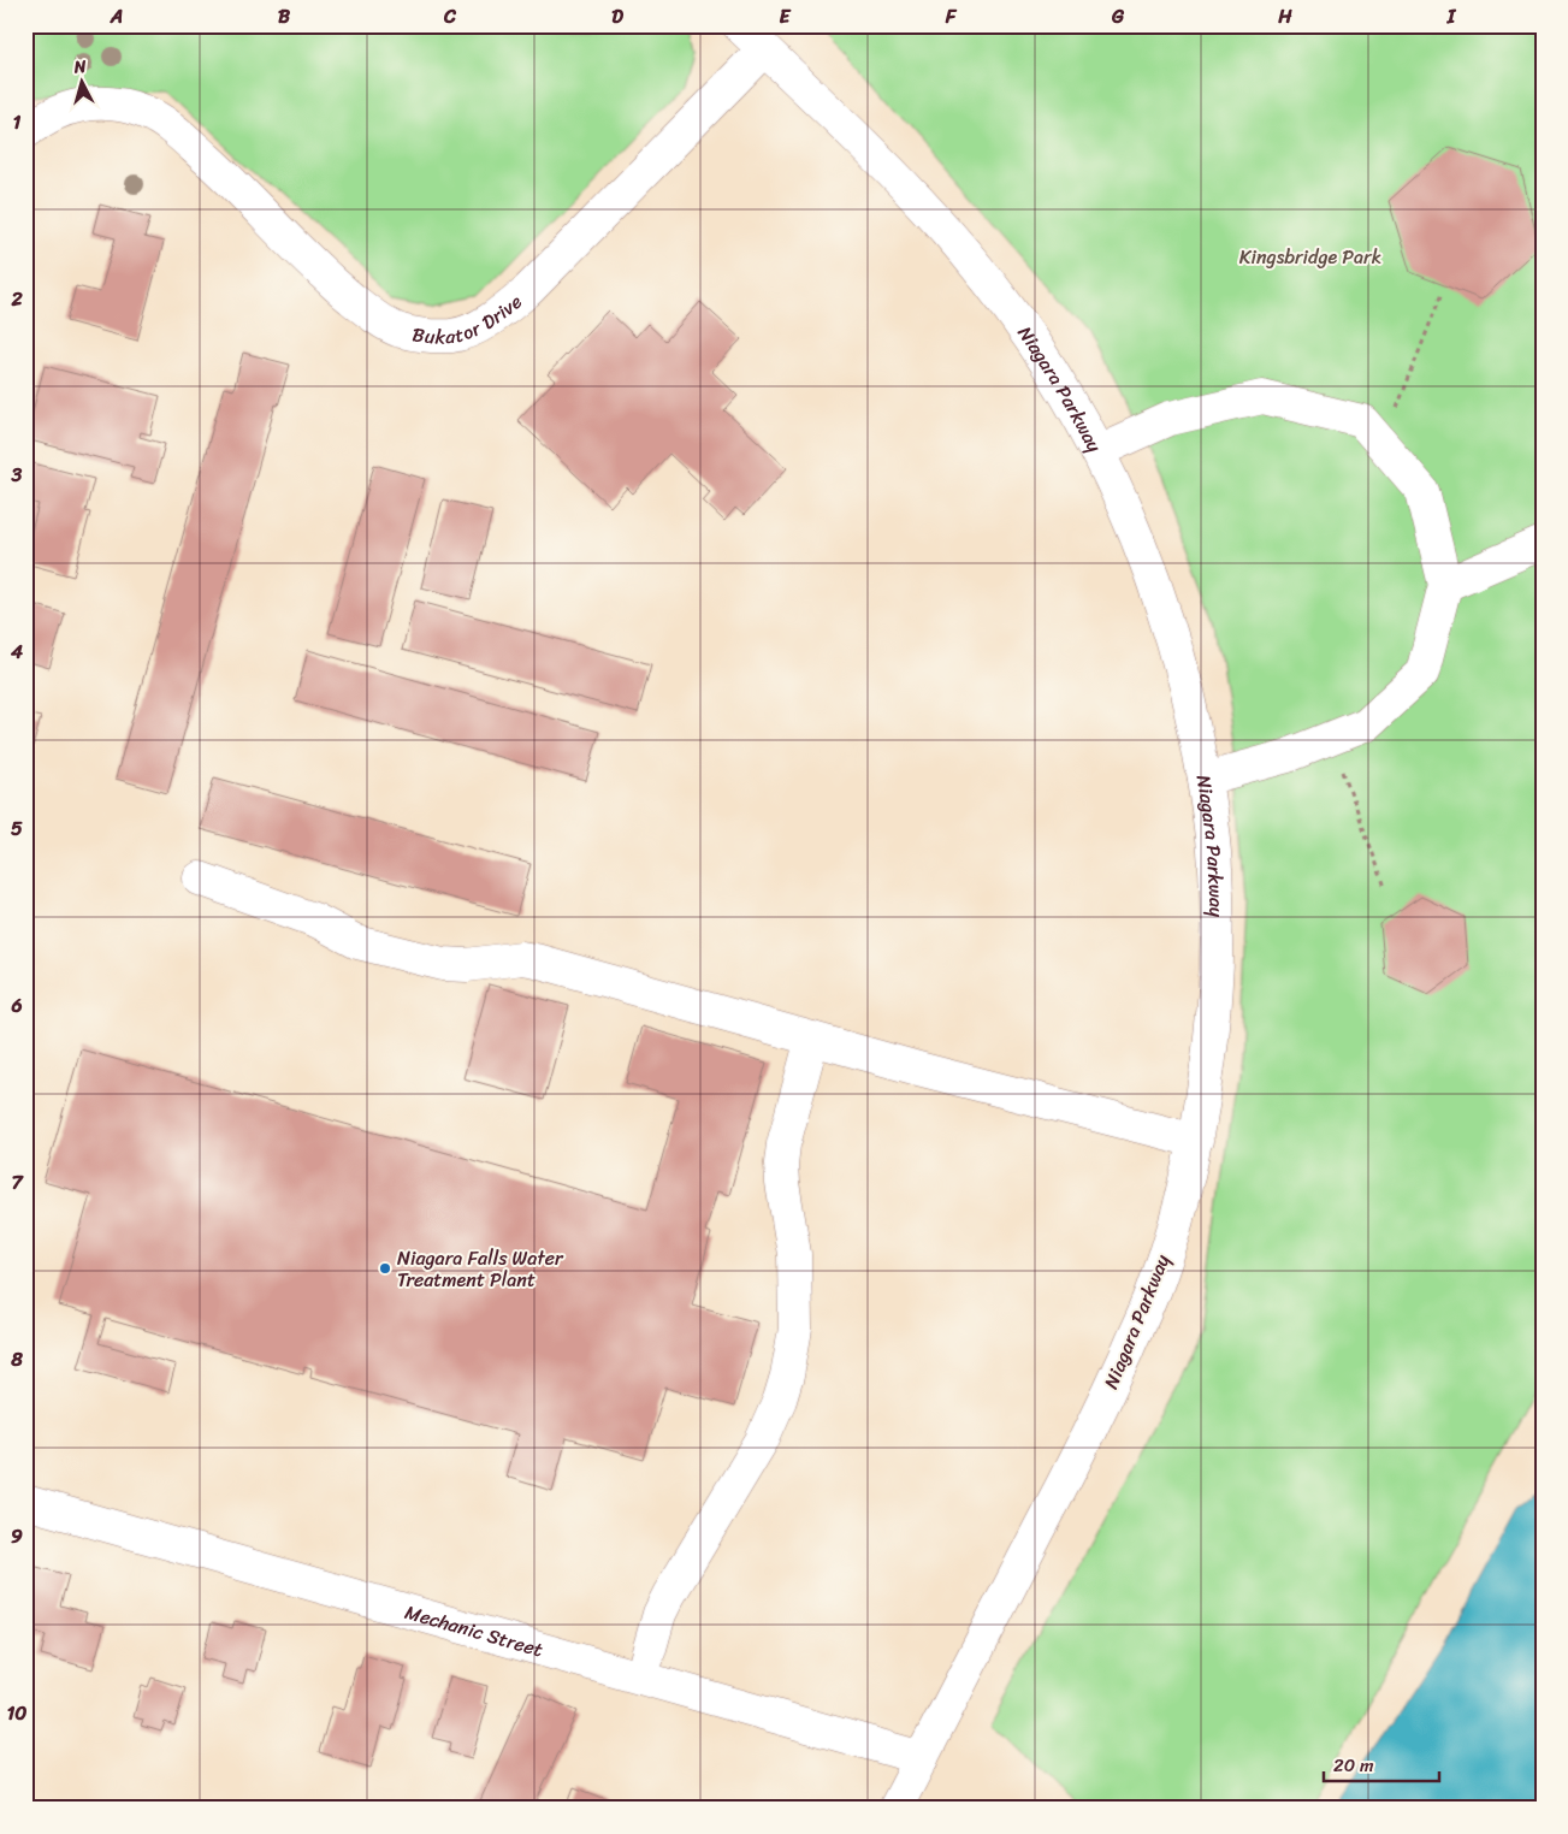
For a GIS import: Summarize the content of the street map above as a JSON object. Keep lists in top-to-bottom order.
{
  "streets": {
    "main road": ["Bukator Drive", "Niagara Parkway", "Mechanic Street"]
  },
  "crossings": [
    ["Bukator Drive", "Niagara Parkway"],
    ["Niagara Parkway", "Mechanic Street"]
  ],
  "parks": ["Kingsbridge Park"],
  "places": ["Niagara Falls Water Treatment Plant"],
  "scale_bar": "20 m",
  "north": "top",
  "grid": {
    "columns": [
      "A",
      "B",
      "C",
      "D",
      "E",
      "F",
      "G",
      "H",
      "I"
    ],
    "rows": [
      "1",
      "2",
      "3",
      "4",
      "5",
      "6",
      "7",
      "8",
      "9",
      "10"
    ]
  }
}
